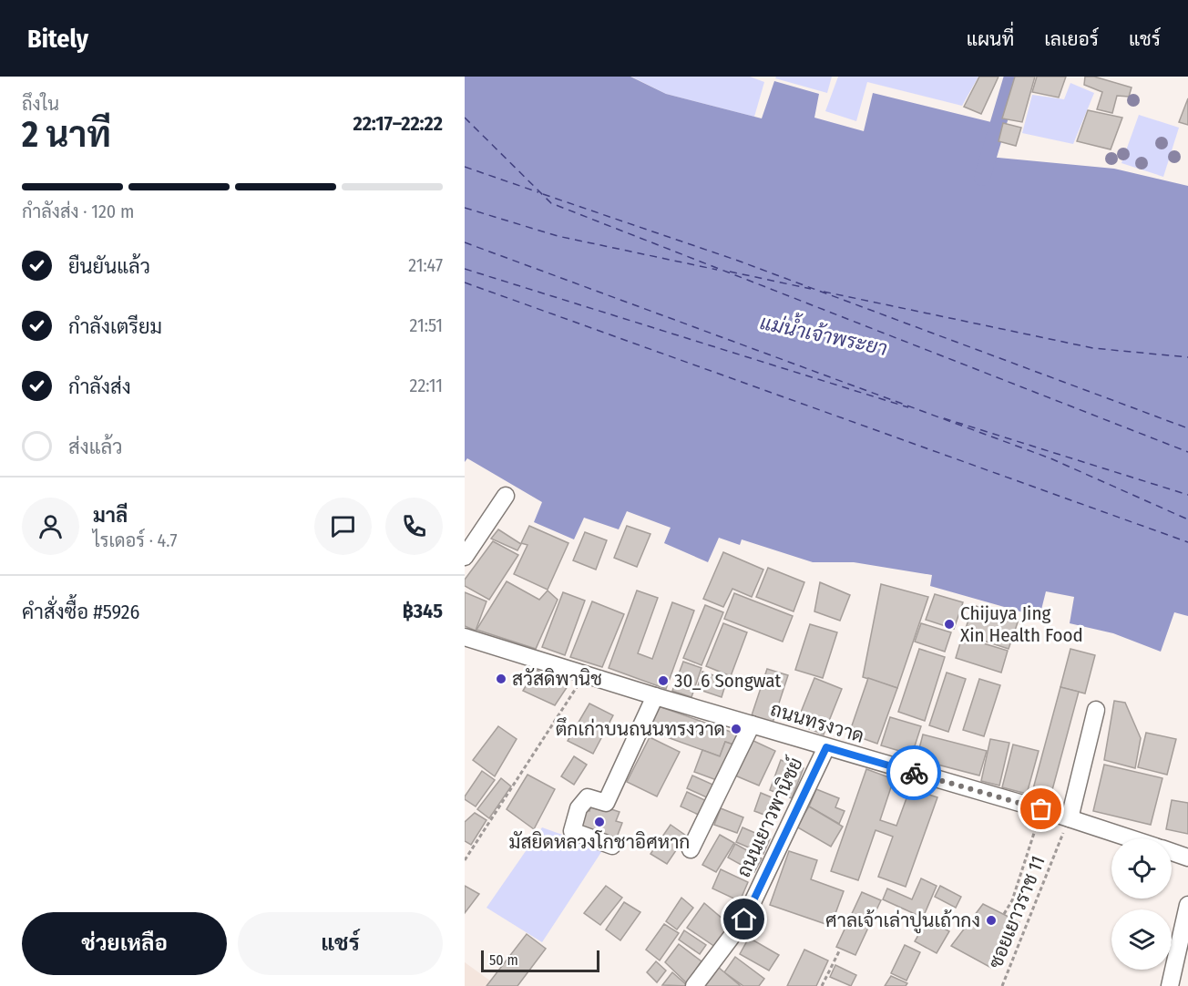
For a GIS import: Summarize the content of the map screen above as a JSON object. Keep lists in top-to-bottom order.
{
  "streets": {
    "street": ["ถนนทรงวาด", "ถนนเยาวพานิชย์"],
    "path": ["ซอยเยาวราช 11"]
  },
  "crossings": [
    ["ถนนทรงวาด", "ถนนเยาวพานิชย์"],
    ["ถนนทรงวาด", "ซอยเยาวราช 11"]
  ],
  "water": ["แม่น้ำเจ้าพระยา"],
  "places": [
    "Chijuya Jing Xin Health Food",
    "สวัสดิพานิช",
    "30_6 Songwat",
    "ตึกเก่าบนถนนทรงวาด",
    "มัสยิดหลวงโกชาอิศหาก",
    "ศาลเจ้าเล่าปูนเถ้ากง"
  ],
  "scale_bar": "50 m",
  "page": {
    "header": "Bitely",
    "nav": ["แผนที่", "เลเยอร์", "แชร์"],
    "heading": ["2 นาที", "ถึงใน", "22:17–22:22"],
    "panel": [
      "มาลี",
      "ไรเดอร์ · 4.7",
      "คำสั่งซื้อ #5926",
      "฿345"
    ],
    "bar": "กำลังส่ง · 120 m",
    "list": [
      ["ยืนยันแล้ว", "21:47"],
      ["กำลังเตรียม", "21:51"],
      ["กำลังส่ง", "22:11"],
      "ส่งแล้ว"
    ],
    "buttons": ["ช่วยเหลือ", "แชร์"],
    "scale": "50 m"
  }
}
